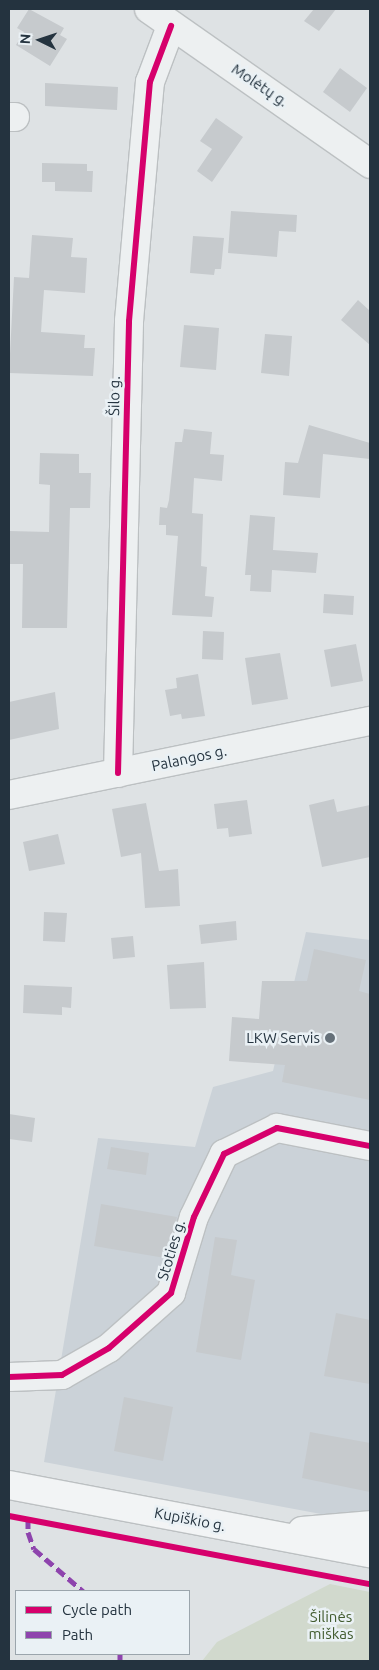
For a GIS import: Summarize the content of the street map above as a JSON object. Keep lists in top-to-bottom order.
{
  "streets": {
    "highway": ["Kupiškio g."],
    "street": [
      "Molėtų g.",
      "Šilo g.",
      "Palangos g.",
      "Stoties g."
    ]
  },
  "crossings": [
    ["Molėtų g.", "Šilo g."],
    ["Šilo g.", "Palangos g."]
  ],
  "parks": ["Šilinės miškas"],
  "places": ["LKW Servis"],
  "legend": ["Cycle path", "Path"],
  "north": "left"
}
